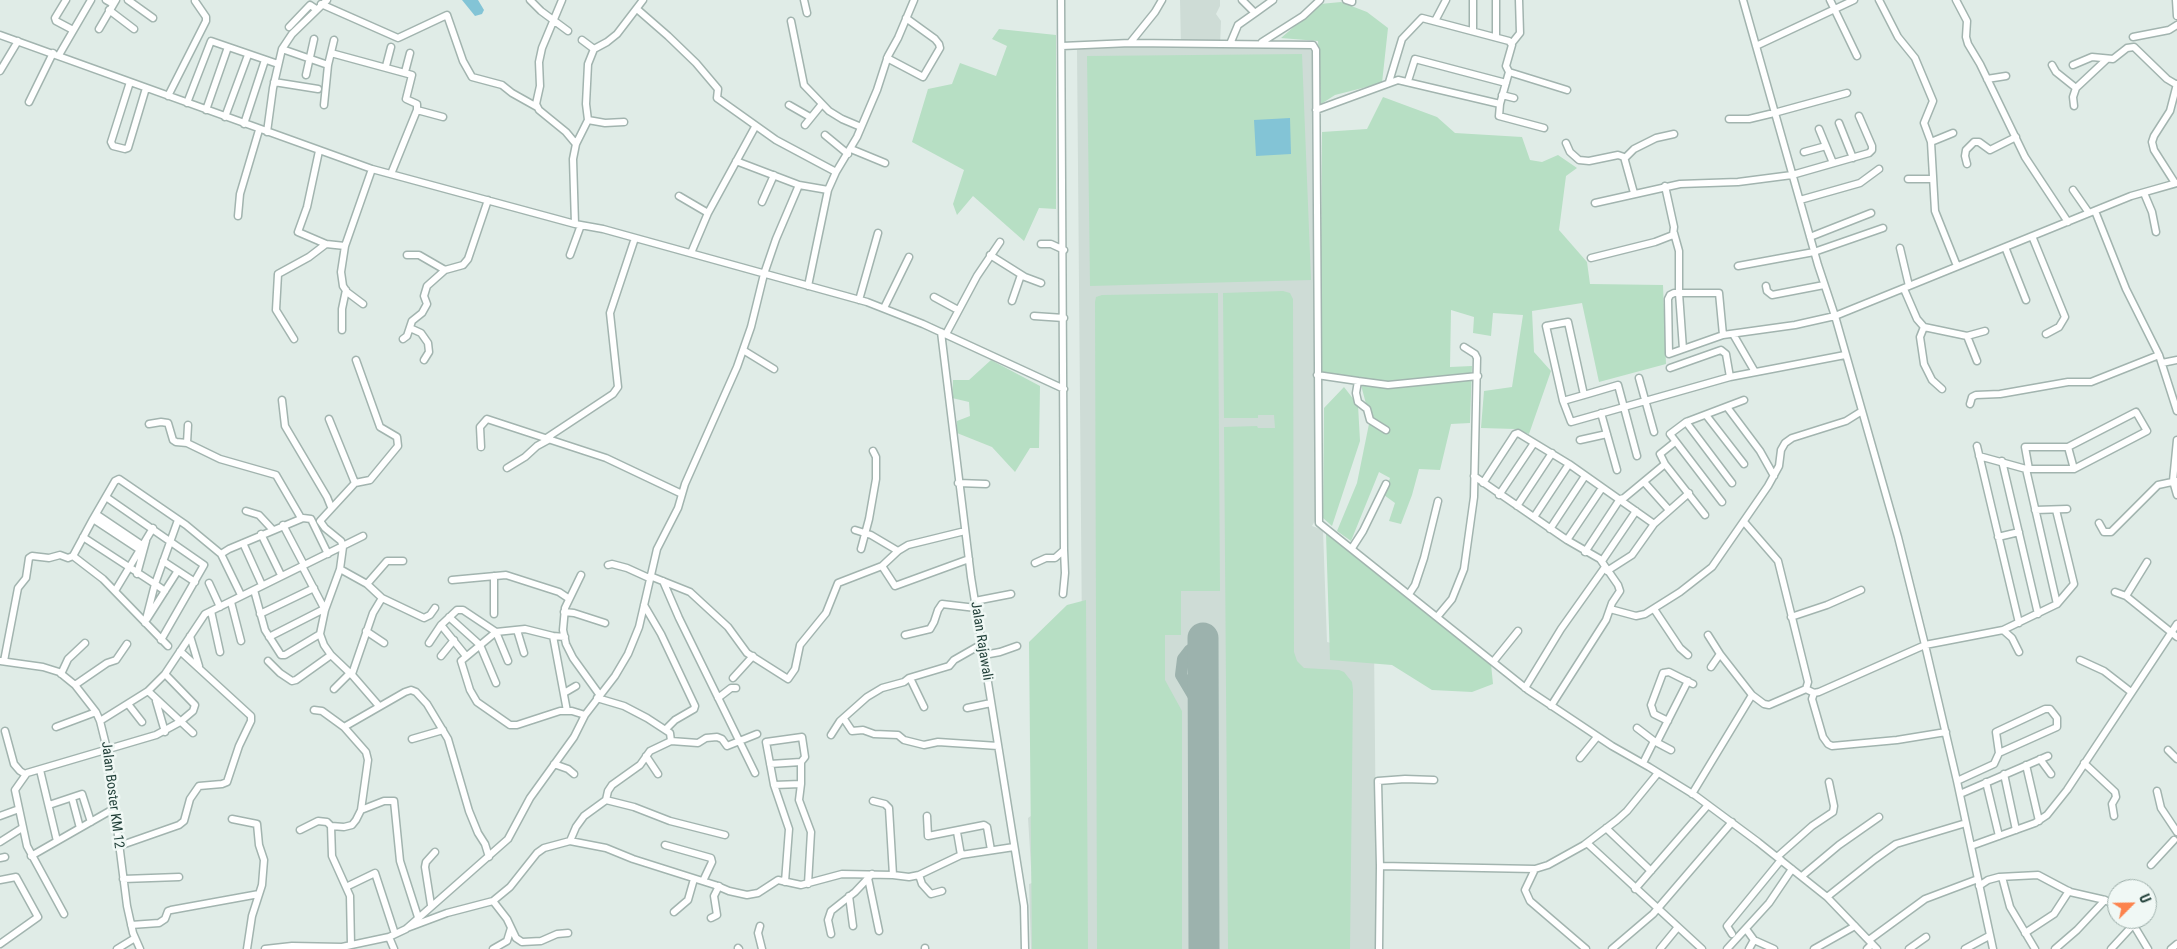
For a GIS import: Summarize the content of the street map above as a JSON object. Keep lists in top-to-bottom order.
{
  "streets": {
    "street": ["Jalan Rajawali", "Jalan Boster KM 12"]
  },
  "north": "top right"
}
